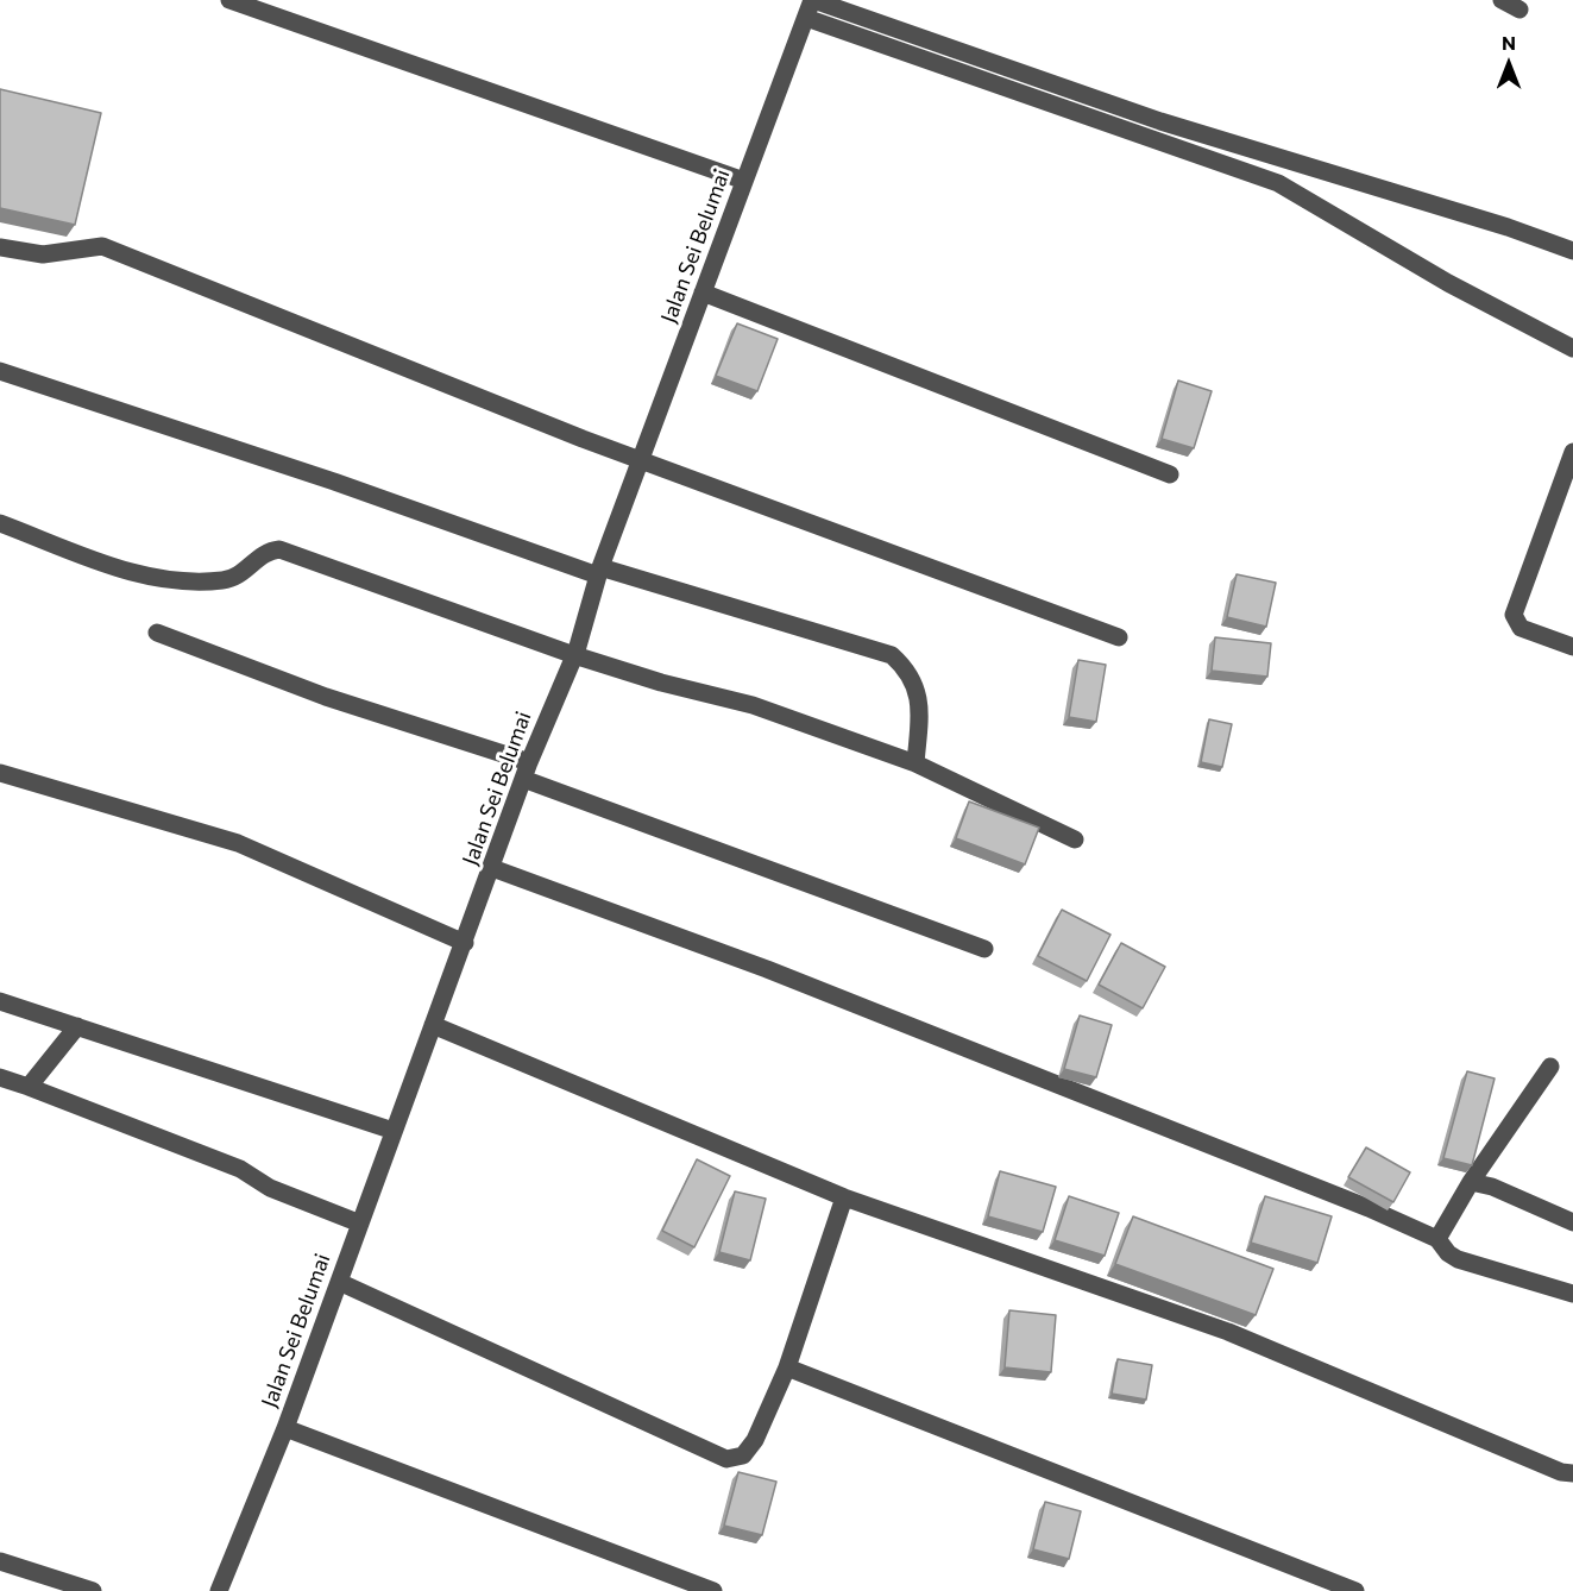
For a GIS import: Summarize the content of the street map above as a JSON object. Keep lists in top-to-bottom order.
{
  "streets": {
    "street": ["Jalan Sei Belumai"]
  },
  "north": "top"
}
